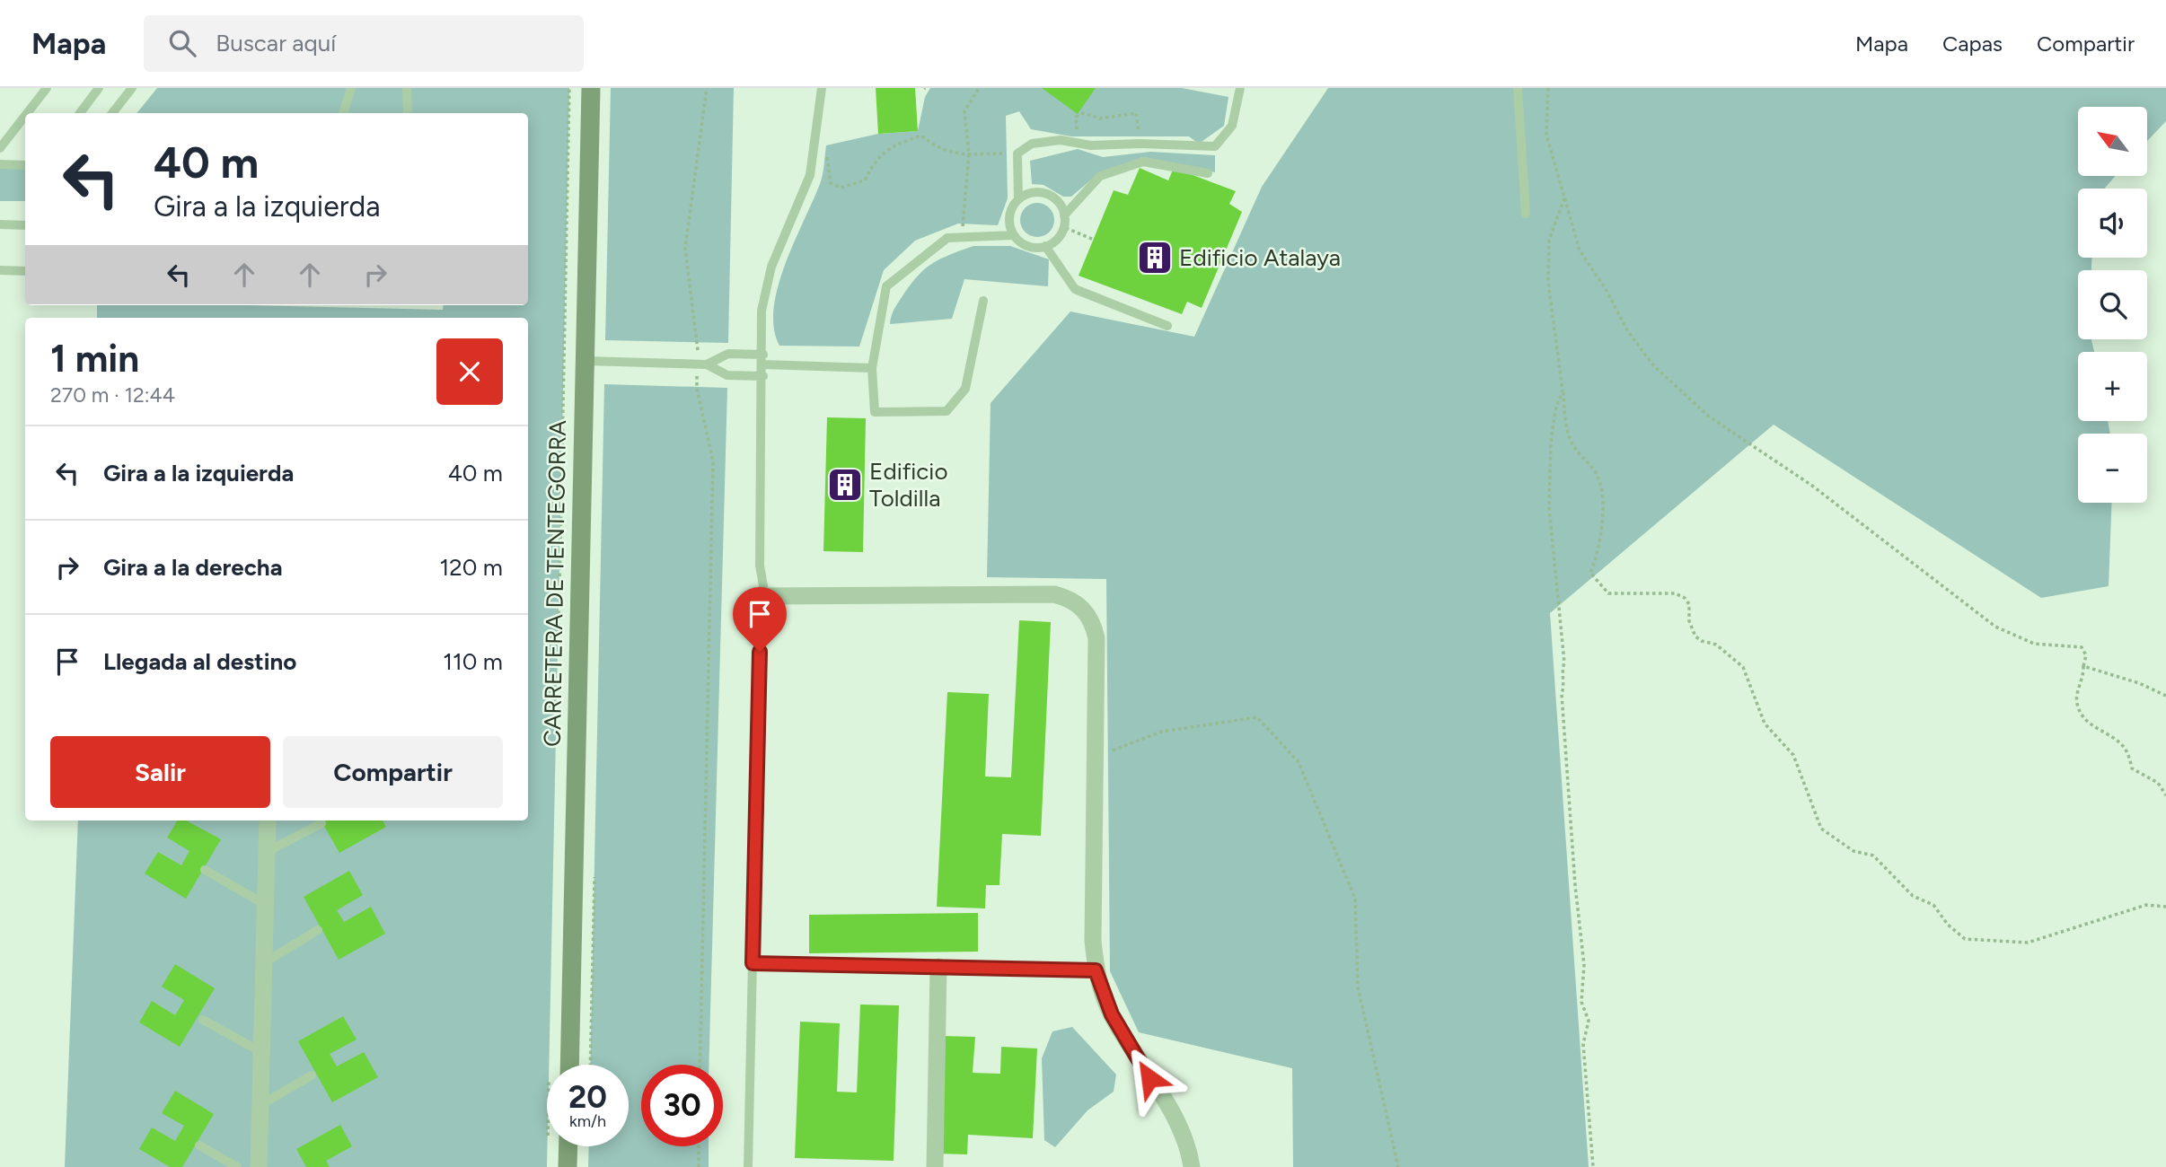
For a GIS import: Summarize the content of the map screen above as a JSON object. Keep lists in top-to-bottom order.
{
  "streets": {
    "main road": ["CARRETERA DE TENTEGORRA"]
  },
  "places": {
    "building": ["Edificio Atalaya", "Edificio Toldilla"]
  },
  "north": "top left",
  "page": {
    "header": "Mapa",
    "search": "Buscar aquí",
    "nav": ["Mapa", "Capas", "Compartir"],
    "map_buttons": ["+", "−"],
    "turn": ["40 m", "Gira a la izquierda"],
    "heading": ["1 min", "270 m · 12:44"],
    "list": [
      {
        "name": "Gira a la izquierda",
        "value": "40 m"
      },
      {
        "name": "Gira a la derecha",
        "value": "120 m"
      },
      {
        "name": "Llegada al destino",
        "value": "110 m"
      }
    ],
    "buttons": ["Salir", "Compartir"],
    "speed": "20 km/h",
    "limit": "30"
  }
}
